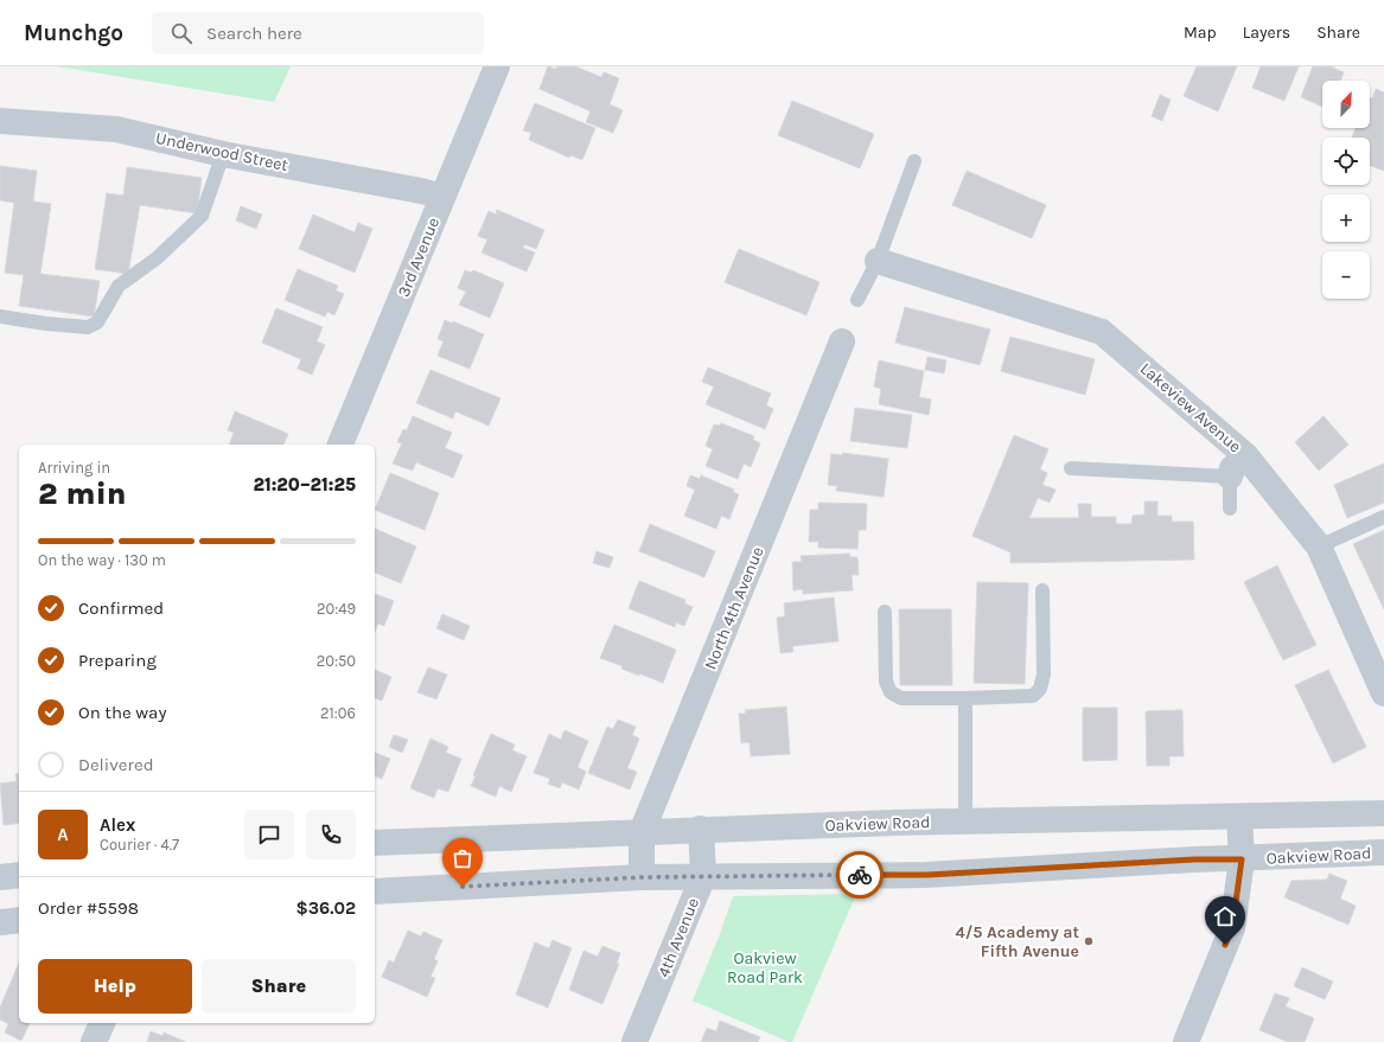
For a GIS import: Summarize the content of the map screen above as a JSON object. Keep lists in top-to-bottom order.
{
  "streets": {
    "street": [
      "Underwood Street",
      "3rd Avenue",
      "Lakeview Avenue",
      "North 4th Avenue",
      "Oakview Road",
      "4th Avenue"
    ]
  },
  "crossings": [
    ["Underwood Street", "3rd Avenue"],
    ["North 4th Avenue", "Oakview Road"],
    ["Oakview Road", "4th Avenue"]
  ],
  "parks": ["Oakview Road Park"],
  "places": ["4/5 Academy at Fifth Avenue"],
  "north": "top right",
  "page": {
    "header": "Munchgo",
    "search": "Search here",
    "nav": ["Map", "Layers", "Share"],
    "map_buttons": ["+", "−"],
    "heading": ["2 min", "Arriving in", "21:20–21:25"],
    "panel": [
      "Alex",
      "Courier · 4.7",
      "Order #5598",
      "$36.02"
    ],
    "bar": "On the way · 130 m",
    "list": [
      ["Confirmed", "20:49"],
      ["Preparing", "20:50"],
      ["On the way", "21:06"],
      "Delivered"
    ],
    "round": "A",
    "buttons": ["Help", "Share"]
  }
}
